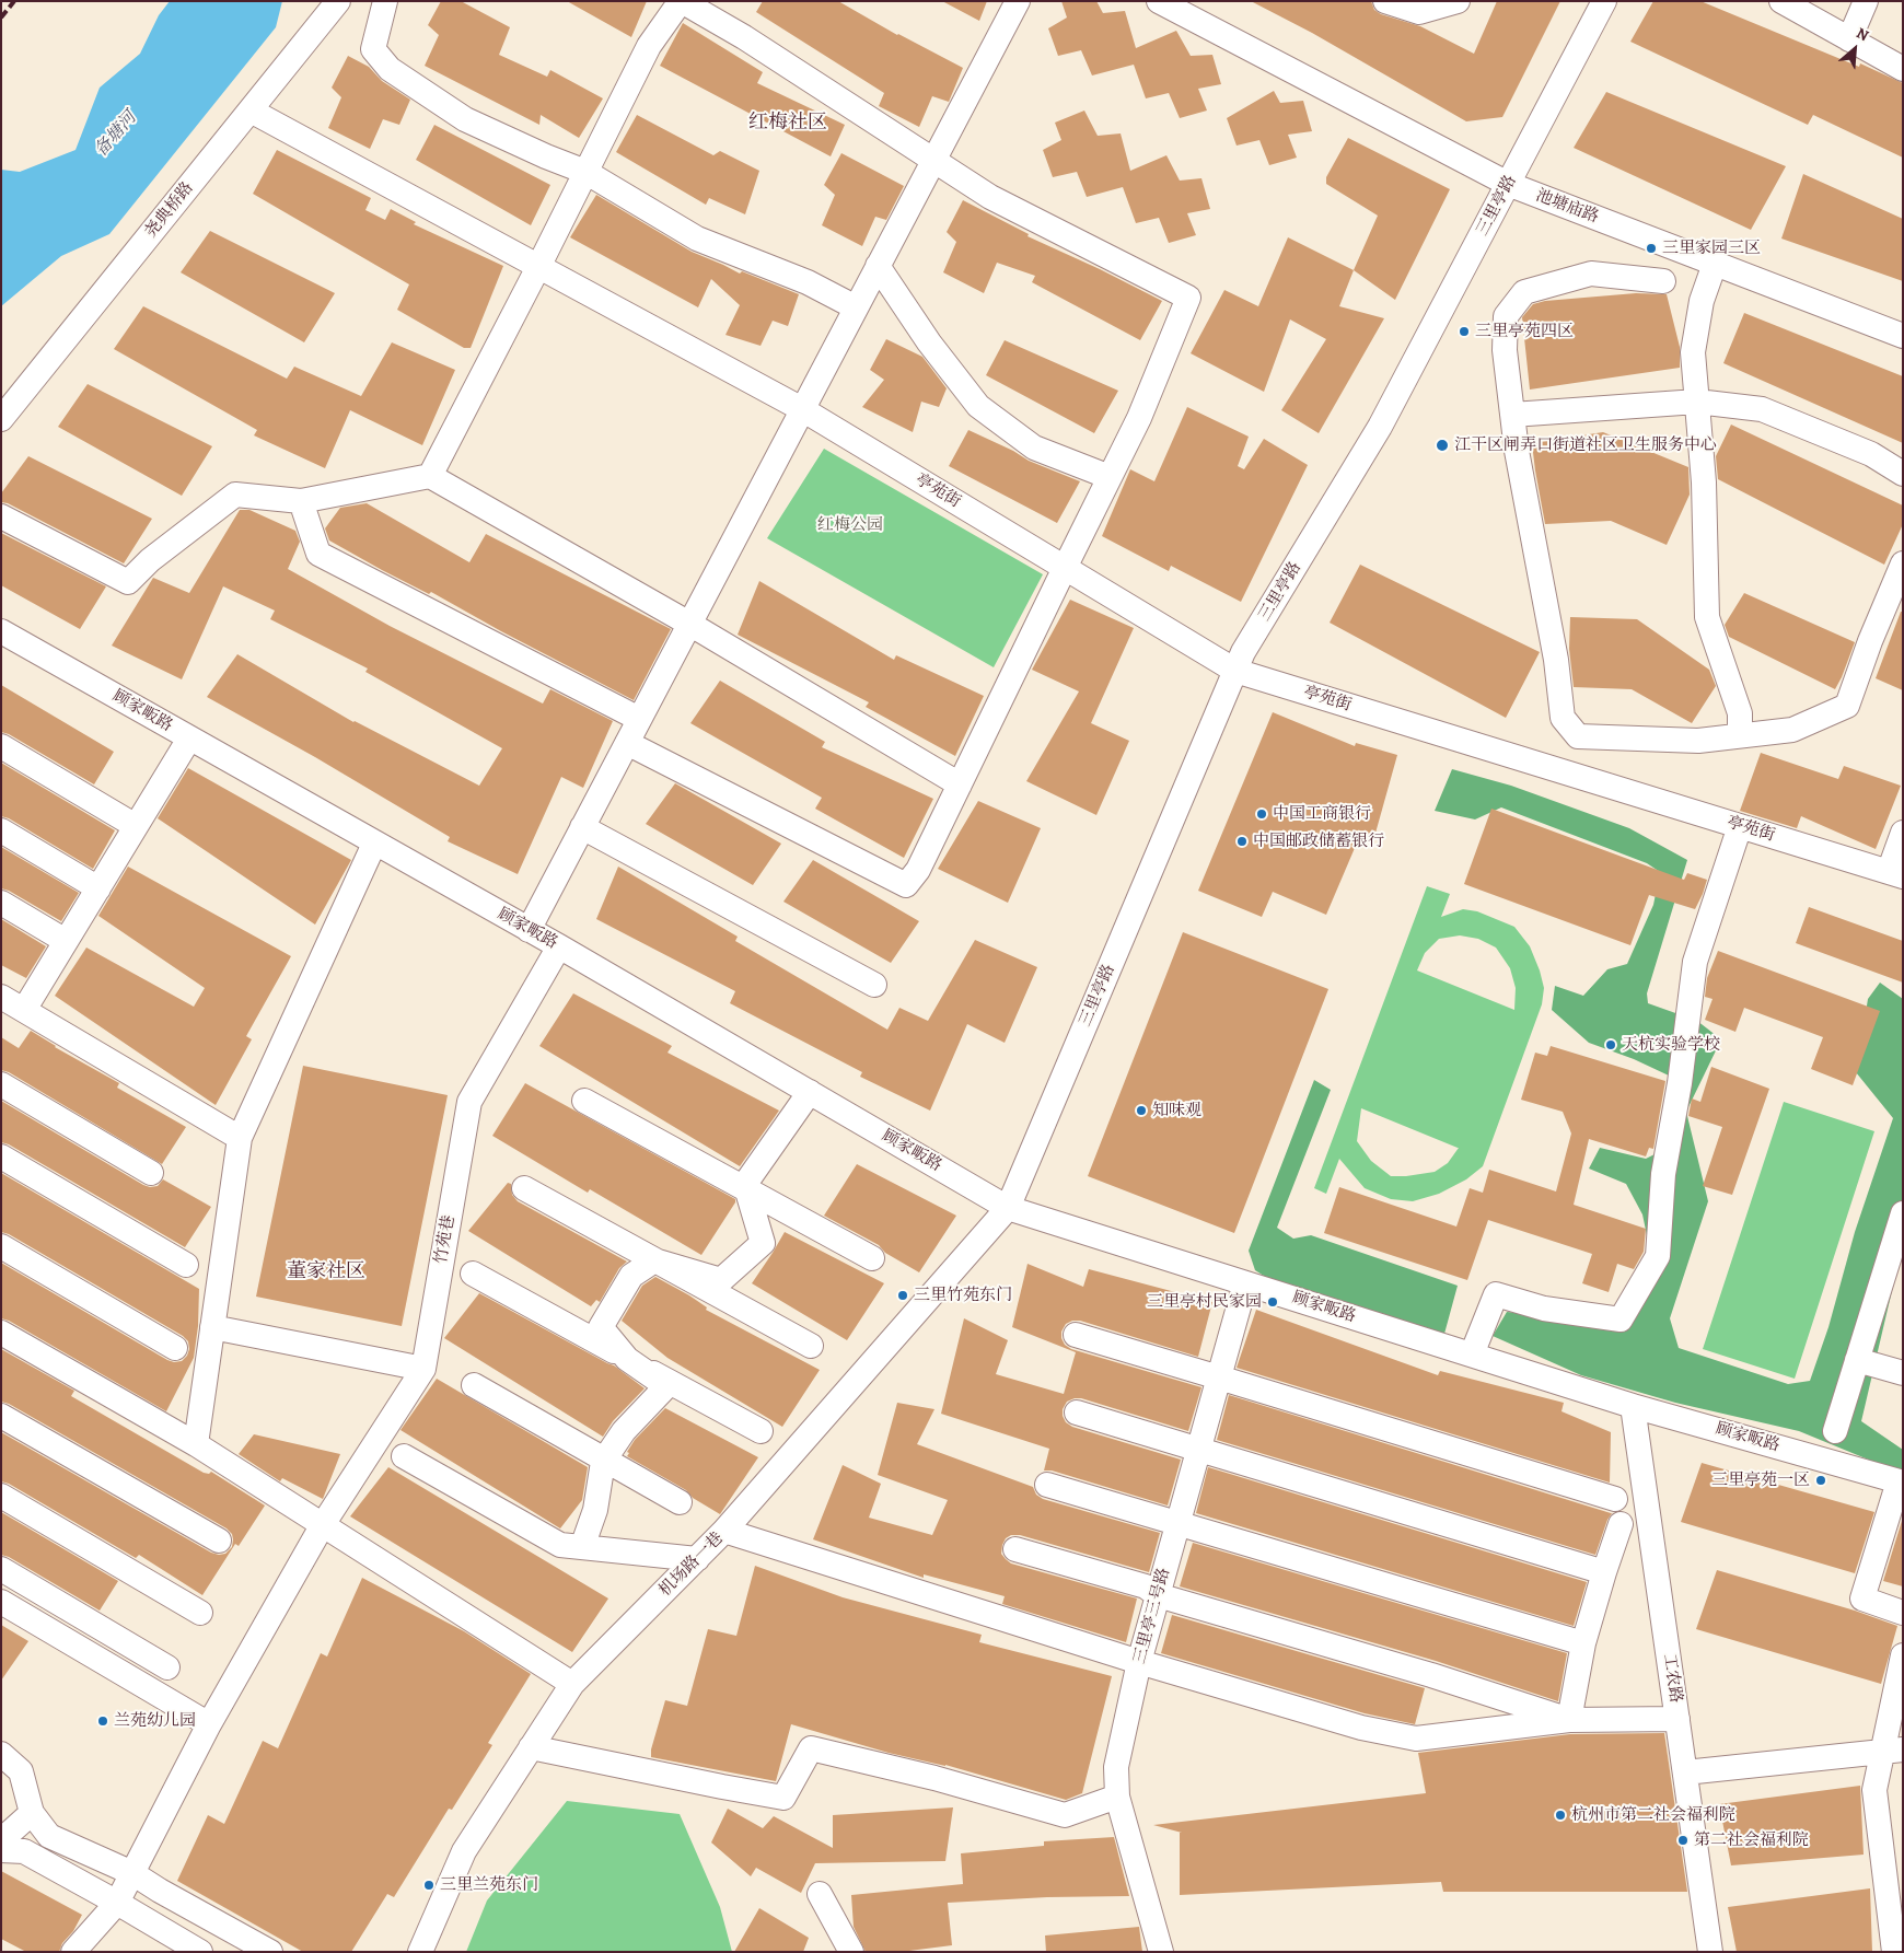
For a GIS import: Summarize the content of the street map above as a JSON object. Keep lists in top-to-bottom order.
{
  "streets": {
    "street": [
      "三里亭路",
      "池塘庙路",
      "尧典桥路",
      "亭苑街",
      "顾家畈路",
      "竹苑巷",
      "机场路一巷",
      "三里亭三号路",
      "工农路"
    ]
  },
  "crossings": [
    ["三里亭路", "池塘庙路"],
    ["三里亭路", "亭苑街"],
    ["三里亭路", "顾家畈路"],
    ["三里亭路", "机场路一巷"],
    ["尧典桥路", "亭苑街"],
    ["顾家畈路", "竹苑巷"],
    ["顾家畈路", "机场路一巷"],
    ["顾家畈路", "三里亭三号路"],
    ["顾家畈路", "工农路"]
  ],
  "districts": ["红梅社区", "董家社区"],
  "water": ["备塘河"],
  "parks": ["红梅公园"],
  "places": [
    "三里家园三区",
    "三里亭苑四区",
    "江干区闸弄口街道社区卫生服务中心",
    "中国工商银行",
    "中国邮政储蓄银行",
    "天杭实验学校",
    "知味观",
    "三里竹苑东门",
    "三里亭村民家园",
    "三里亭苑一区",
    "兰苑幼儿园",
    "杭州市第二社会福利院",
    "第二社会福利院",
    "三里兰苑东门"
  ],
  "north": "top right"
}
